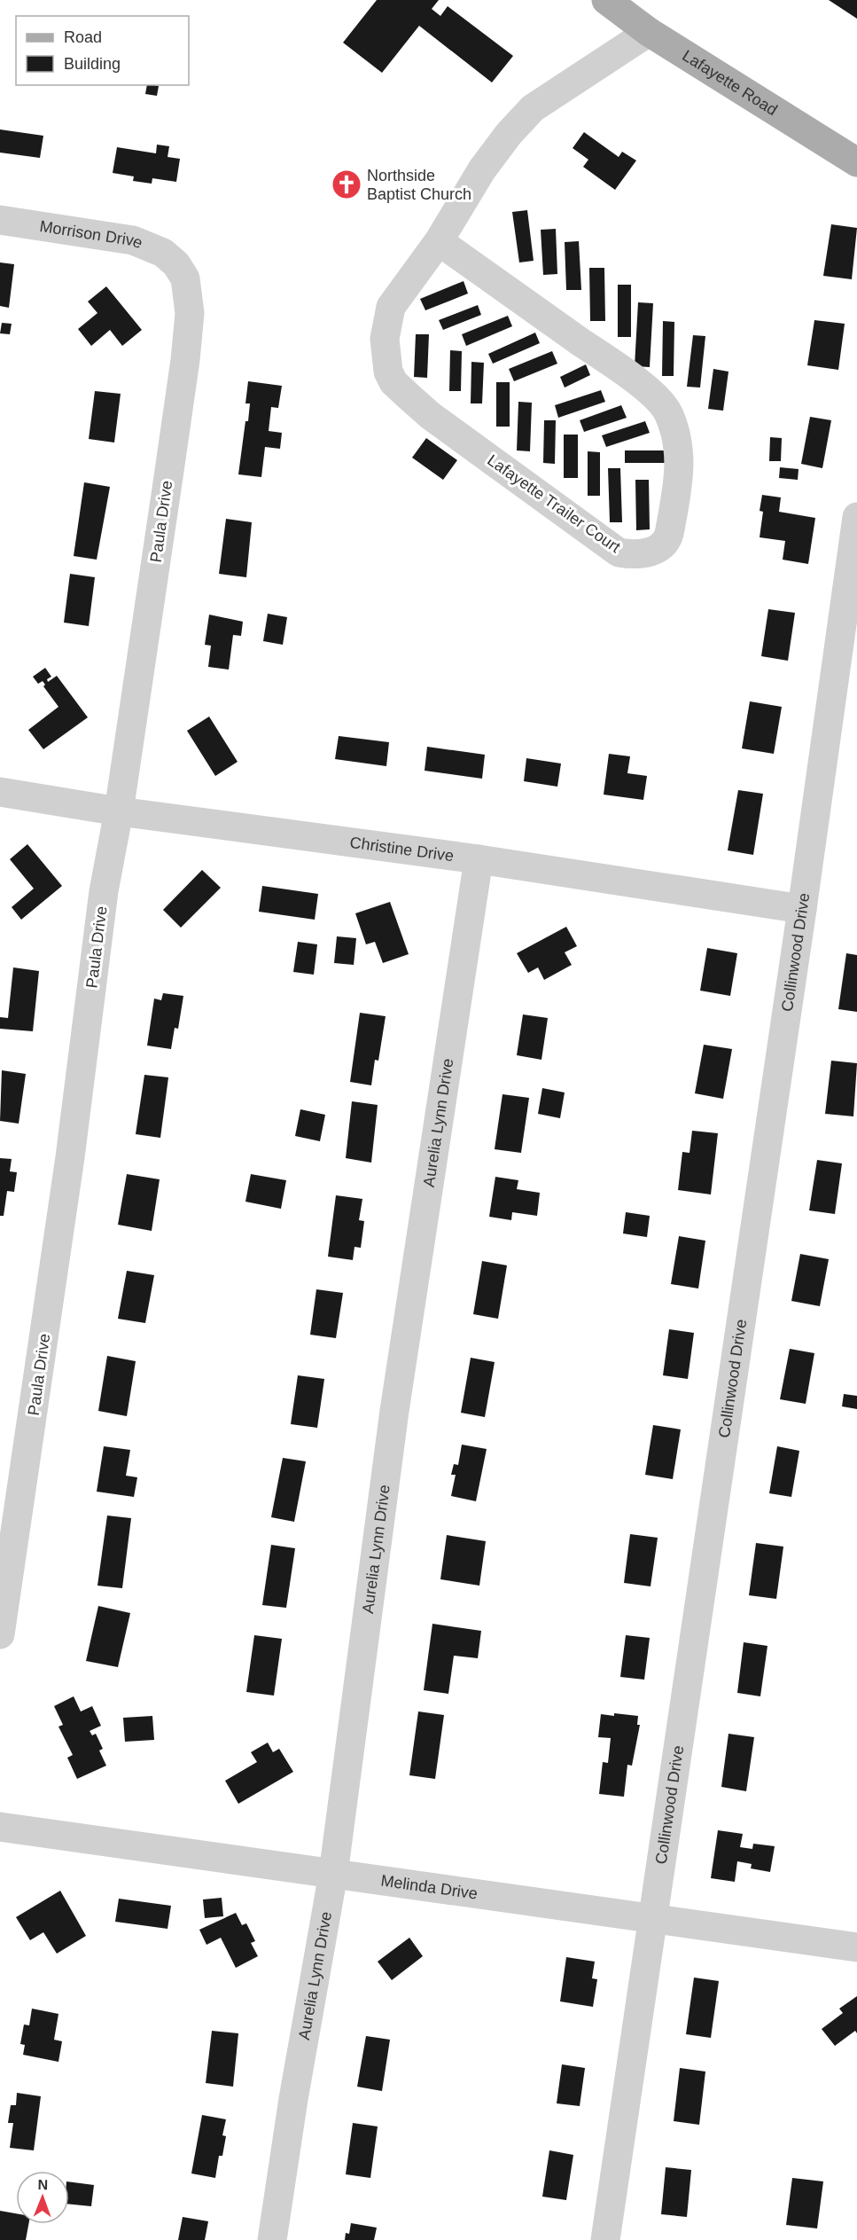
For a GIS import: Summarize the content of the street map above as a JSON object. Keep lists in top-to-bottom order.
{
  "streets": {
    "main road": ["Lafayette Road"],
    "street": [
      "Morrison Drive",
      "Lafayette Trailer Court",
      "Paula Drive",
      "Christine Drive",
      "Collinwood Drive",
      "Aurelia Lynn Drive",
      "Melinda Drive"
    ]
  },
  "crossings": [
    ["Lafayette Road", "Lafayette Trailer Court"],
    ["Morrison Drive", "Paula Drive"],
    ["Paula Drive", "Christine Drive"],
    ["Christine Drive", "Collinwood Drive"],
    ["Christine Drive", "Aurelia Lynn Drive"],
    ["Collinwood Drive", "Melinda Drive"],
    ["Aurelia Lynn Drive", "Melinda Drive"]
  ],
  "places": {
    "church": ["Northside Baptist Church"]
  },
  "legend": ["Road", "Building"],
  "north": "top"
}
